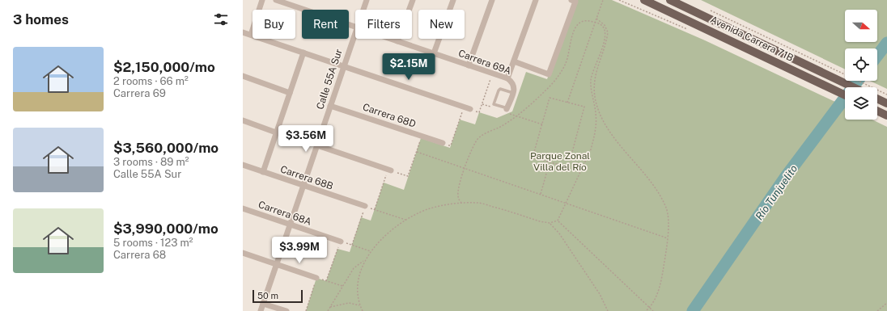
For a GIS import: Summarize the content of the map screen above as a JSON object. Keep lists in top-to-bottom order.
{
  "streets": {
    "main road": ["Avenida Carrera 71B"],
    "street": [
      "Carrera 69A",
      "Calle 55A Sur",
      "Carrera 68D",
      "Carrera 68B",
      "Carrera 68A"
    ]
  },
  "crossings": [
    ["Calle 55A Sur", "Carrera 68D"],
    ["Calle 55A Sur", "Carrera 68B"],
    ["Calle 55A Sur", "Carrera 68A"]
  ],
  "water": ["Río Tunjuelito"],
  "parks": ["Parque Zonal Villa del Río"],
  "scale_bar": "50 m",
  "north": "right",
  "page": {
    "heading": "3 homes",
    "chip": [
      "Buy",
      "Rent",
      "Filters",
      "New"
    ],
    "list": [
      {
        "name": "$2,150,000/mo",
        "note": "2 rooms · 66 m² · Carrera 69"
      },
      {
        "name": "$3,560,000/mo",
        "note": "3 rooms · 89 m² · Calle 55A Sur"
      },
      {
        "name": "$3,990,000/mo",
        "note": "5 rooms · 123 m² · Carrera 68"
      }
    ],
    "price": ["$2.15M", "$3.56M", "$3.99M"],
    "scale": "50 m"
  }
}
